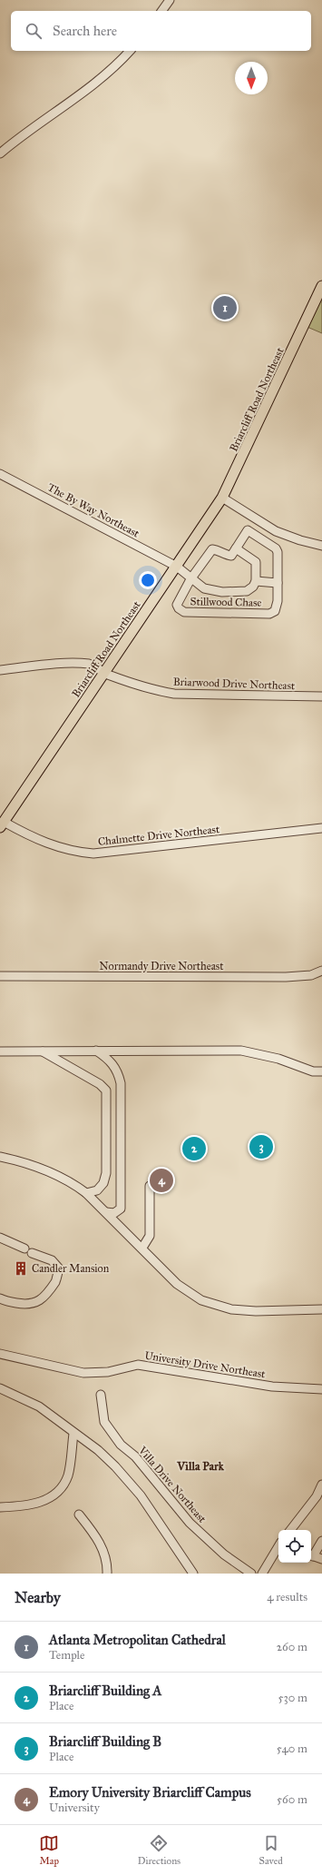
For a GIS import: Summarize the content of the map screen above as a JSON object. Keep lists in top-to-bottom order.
{
  "streets": {
    "main road": ["Briarcliff Road Northeast"],
    "street": [
      "The By Way Northeast",
      "Stillwood Chase",
      "Briarwood Drive Northeast",
      "Chalmette Drive Northeast",
      "Normandy Drive Northeast",
      "University Drive Northeast",
      "Villa Drive Northeast"
    ]
  },
  "crossings": [
    ["Briarcliff Road Northeast", "The By Way Northeast"],
    ["Briarcliff Road Northeast", "Stillwood Chase"],
    ["Briarcliff Road Northeast", "Briarwood Drive Northeast"],
    ["Briarcliff Road Northeast", "Chalmette Drive Northeast"],
    ["The By Way Northeast", "Stillwood Chase"]
  ],
  "districts": ["Villa Park"],
  "places": {
    "building": ["Candler Mansion"]
  },
  "north": "bottom",
  "page": {
    "search": "Search here",
    "pins": [
      "1",
      "3",
      "2",
      "4"
    ],
    "heading": ["Nearby", "4 results"],
    "list": [
      {
        "mark": "1",
        "name": "Atlanta Metropolitan Cathedral",
        "note": "Temple",
        "value": "260 m"
      },
      {
        "mark": "2",
        "name": "Briarcliff Building A",
        "note": "Place",
        "value": "530 m"
      },
      {
        "mark": "3",
        "name": "Briarcliff Building B",
        "note": "Place",
        "value": "540 m"
      },
      {
        "mark": "4",
        "name": "Emory University Briarcliff Campus",
        "note": "University",
        "value": "560 m"
      }
    ],
    "nav": ["Map", "Directions", "Saved"]
  }
}
